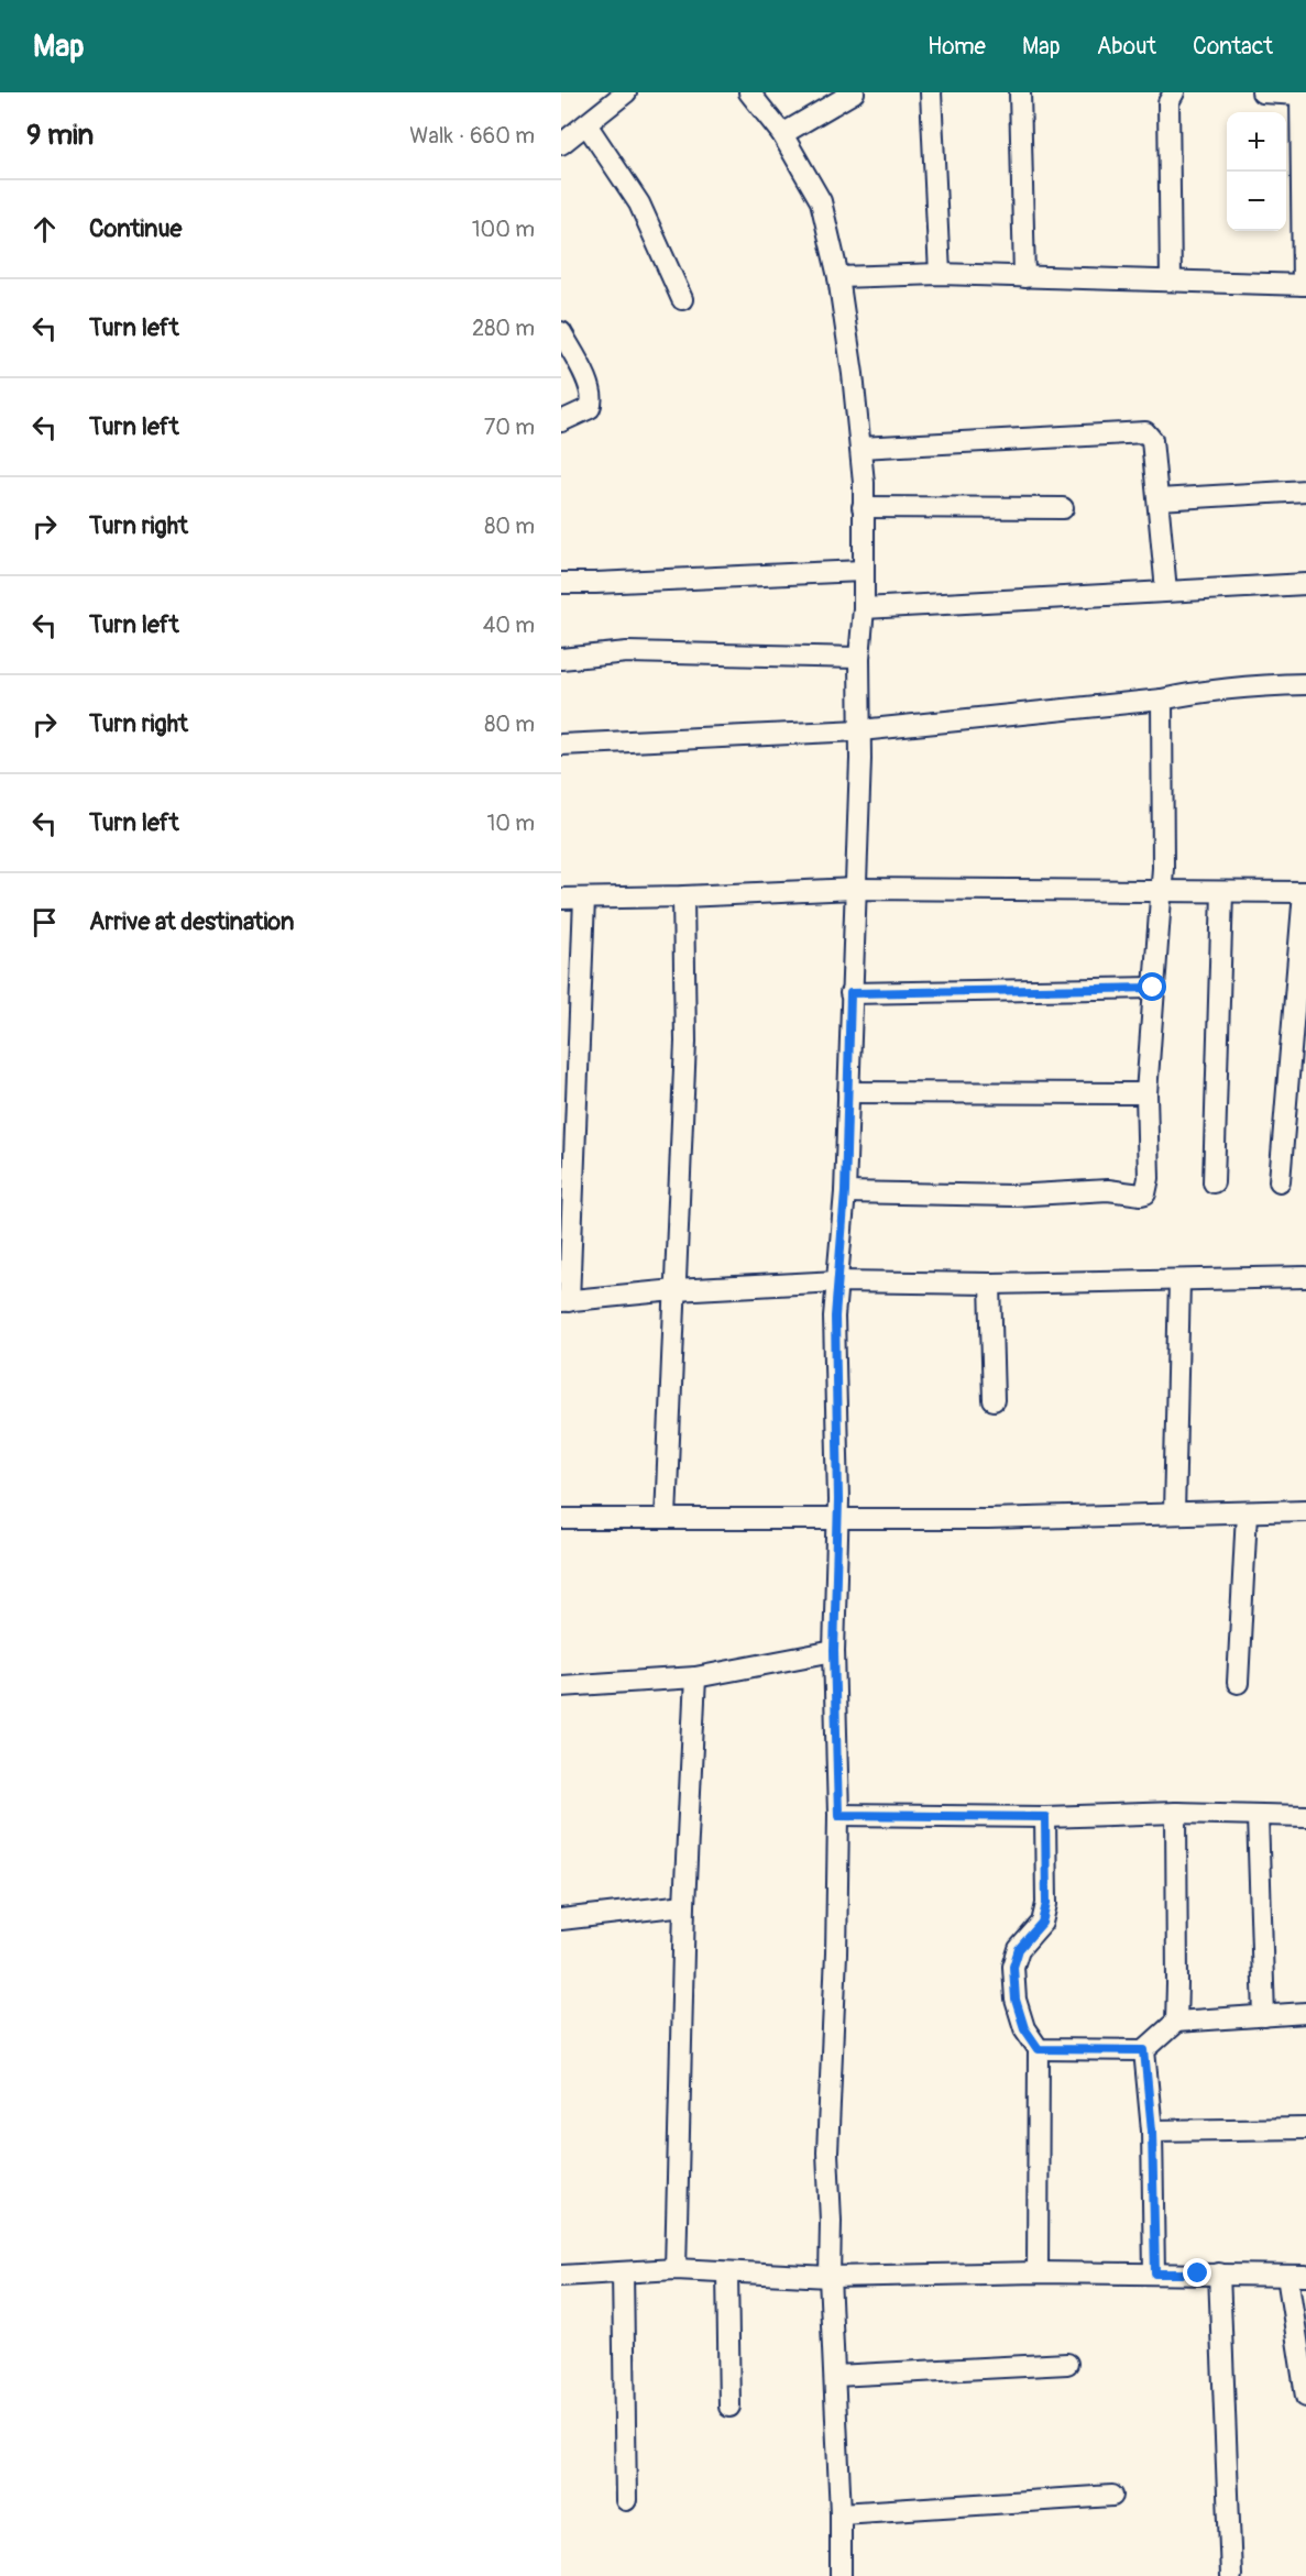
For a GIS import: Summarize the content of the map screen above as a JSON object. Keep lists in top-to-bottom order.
{
  "page": {
    "header": "Map",
    "nav": [
      "Home",
      "Map",
      "About",
      "Contact"
    ],
    "heading": ["9 min", "Walk · 660 m"],
    "map_buttons": ["+", "−"],
    "list": [
      ["Continue", "100 m"],
      ["Turn left", "280 m"],
      ["Turn left", "70 m"],
      ["Turn right", "80 m"],
      ["Turn left", "40 m"],
      ["Turn right", "80 m"],
      ["Turn left", "10 m"],
      "Arrive at destination"
    ]
  }
}
